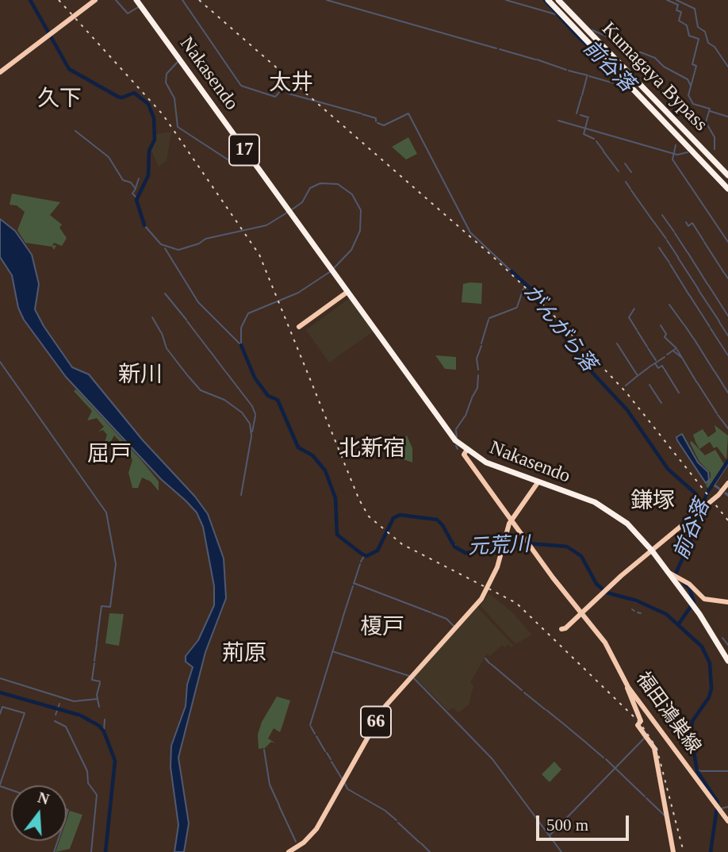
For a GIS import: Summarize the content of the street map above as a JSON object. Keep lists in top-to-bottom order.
{
  "streets": {
    "highway": ["Nakasendo", "Kumagaya Bypass", "17"],
    "main road": ["福田鴻巣線", "66"]
  },
  "crossings": [
    ["Nakasendo", "17"],
    ["Nakasendo", "福田鴻巣線"],
    ["Nakasendo", "66"],
    ["福田鴻巣線", "66"]
  ],
  "districts": [
    "太井",
    "久下",
    "新川",
    "北新宿",
    "屈戸",
    "鎌塚",
    "榎戸",
    "荊原"
  ],
  "water": ["前谷落", "がんがら落", "元荒川"],
  "scale_bar": "500 m",
  "north": "top"
}
